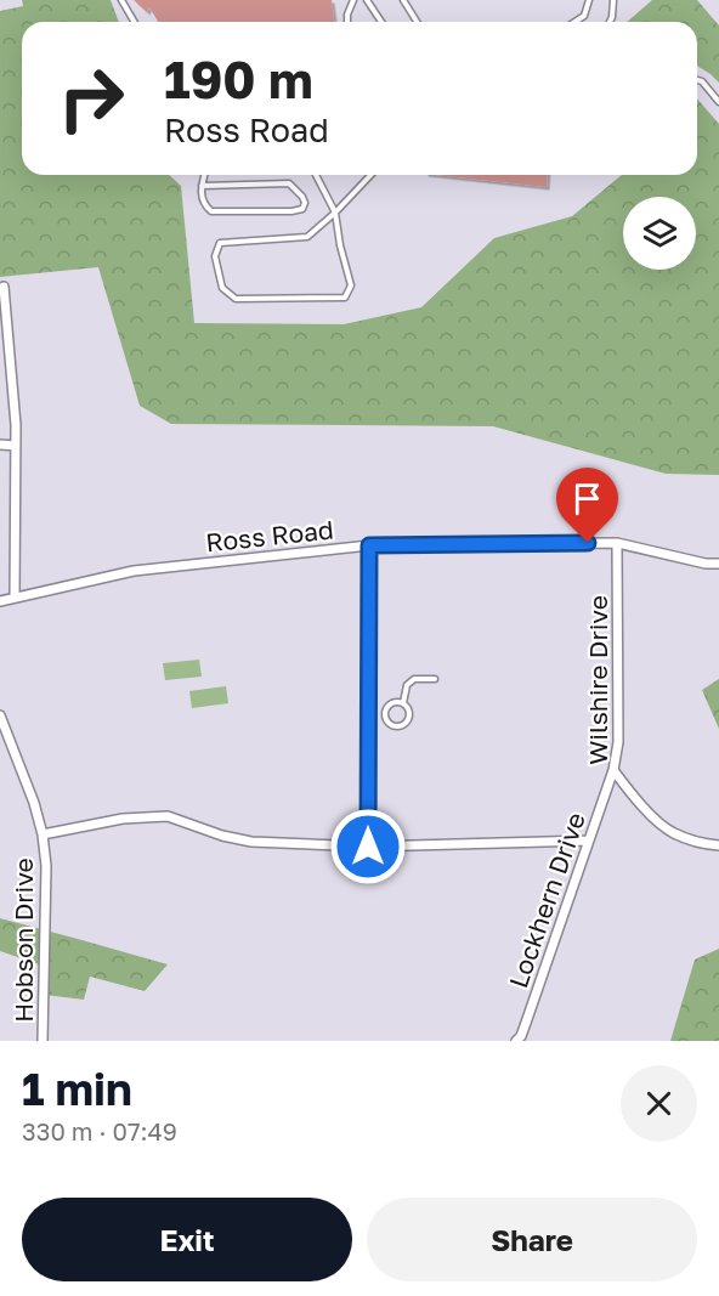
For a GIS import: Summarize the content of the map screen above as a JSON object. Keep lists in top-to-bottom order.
{
  "streets": {
    "street": [
      "Ross Road",
      "Wilshire Drive",
      "Lockhern Drive",
      "Hobson Drive"
    ]
  },
  "crossings": [
    ["Ross Road", "Wilshire Drive"],
    ["Wilshire Drive", "Lockhern Drive"]
  ],
  "page": {
    "turn": ["190 m", "Ross Road"],
    "heading": ["1 min", "330 m · 07:49"],
    "buttons": ["Exit", "Share"]
  }
}
